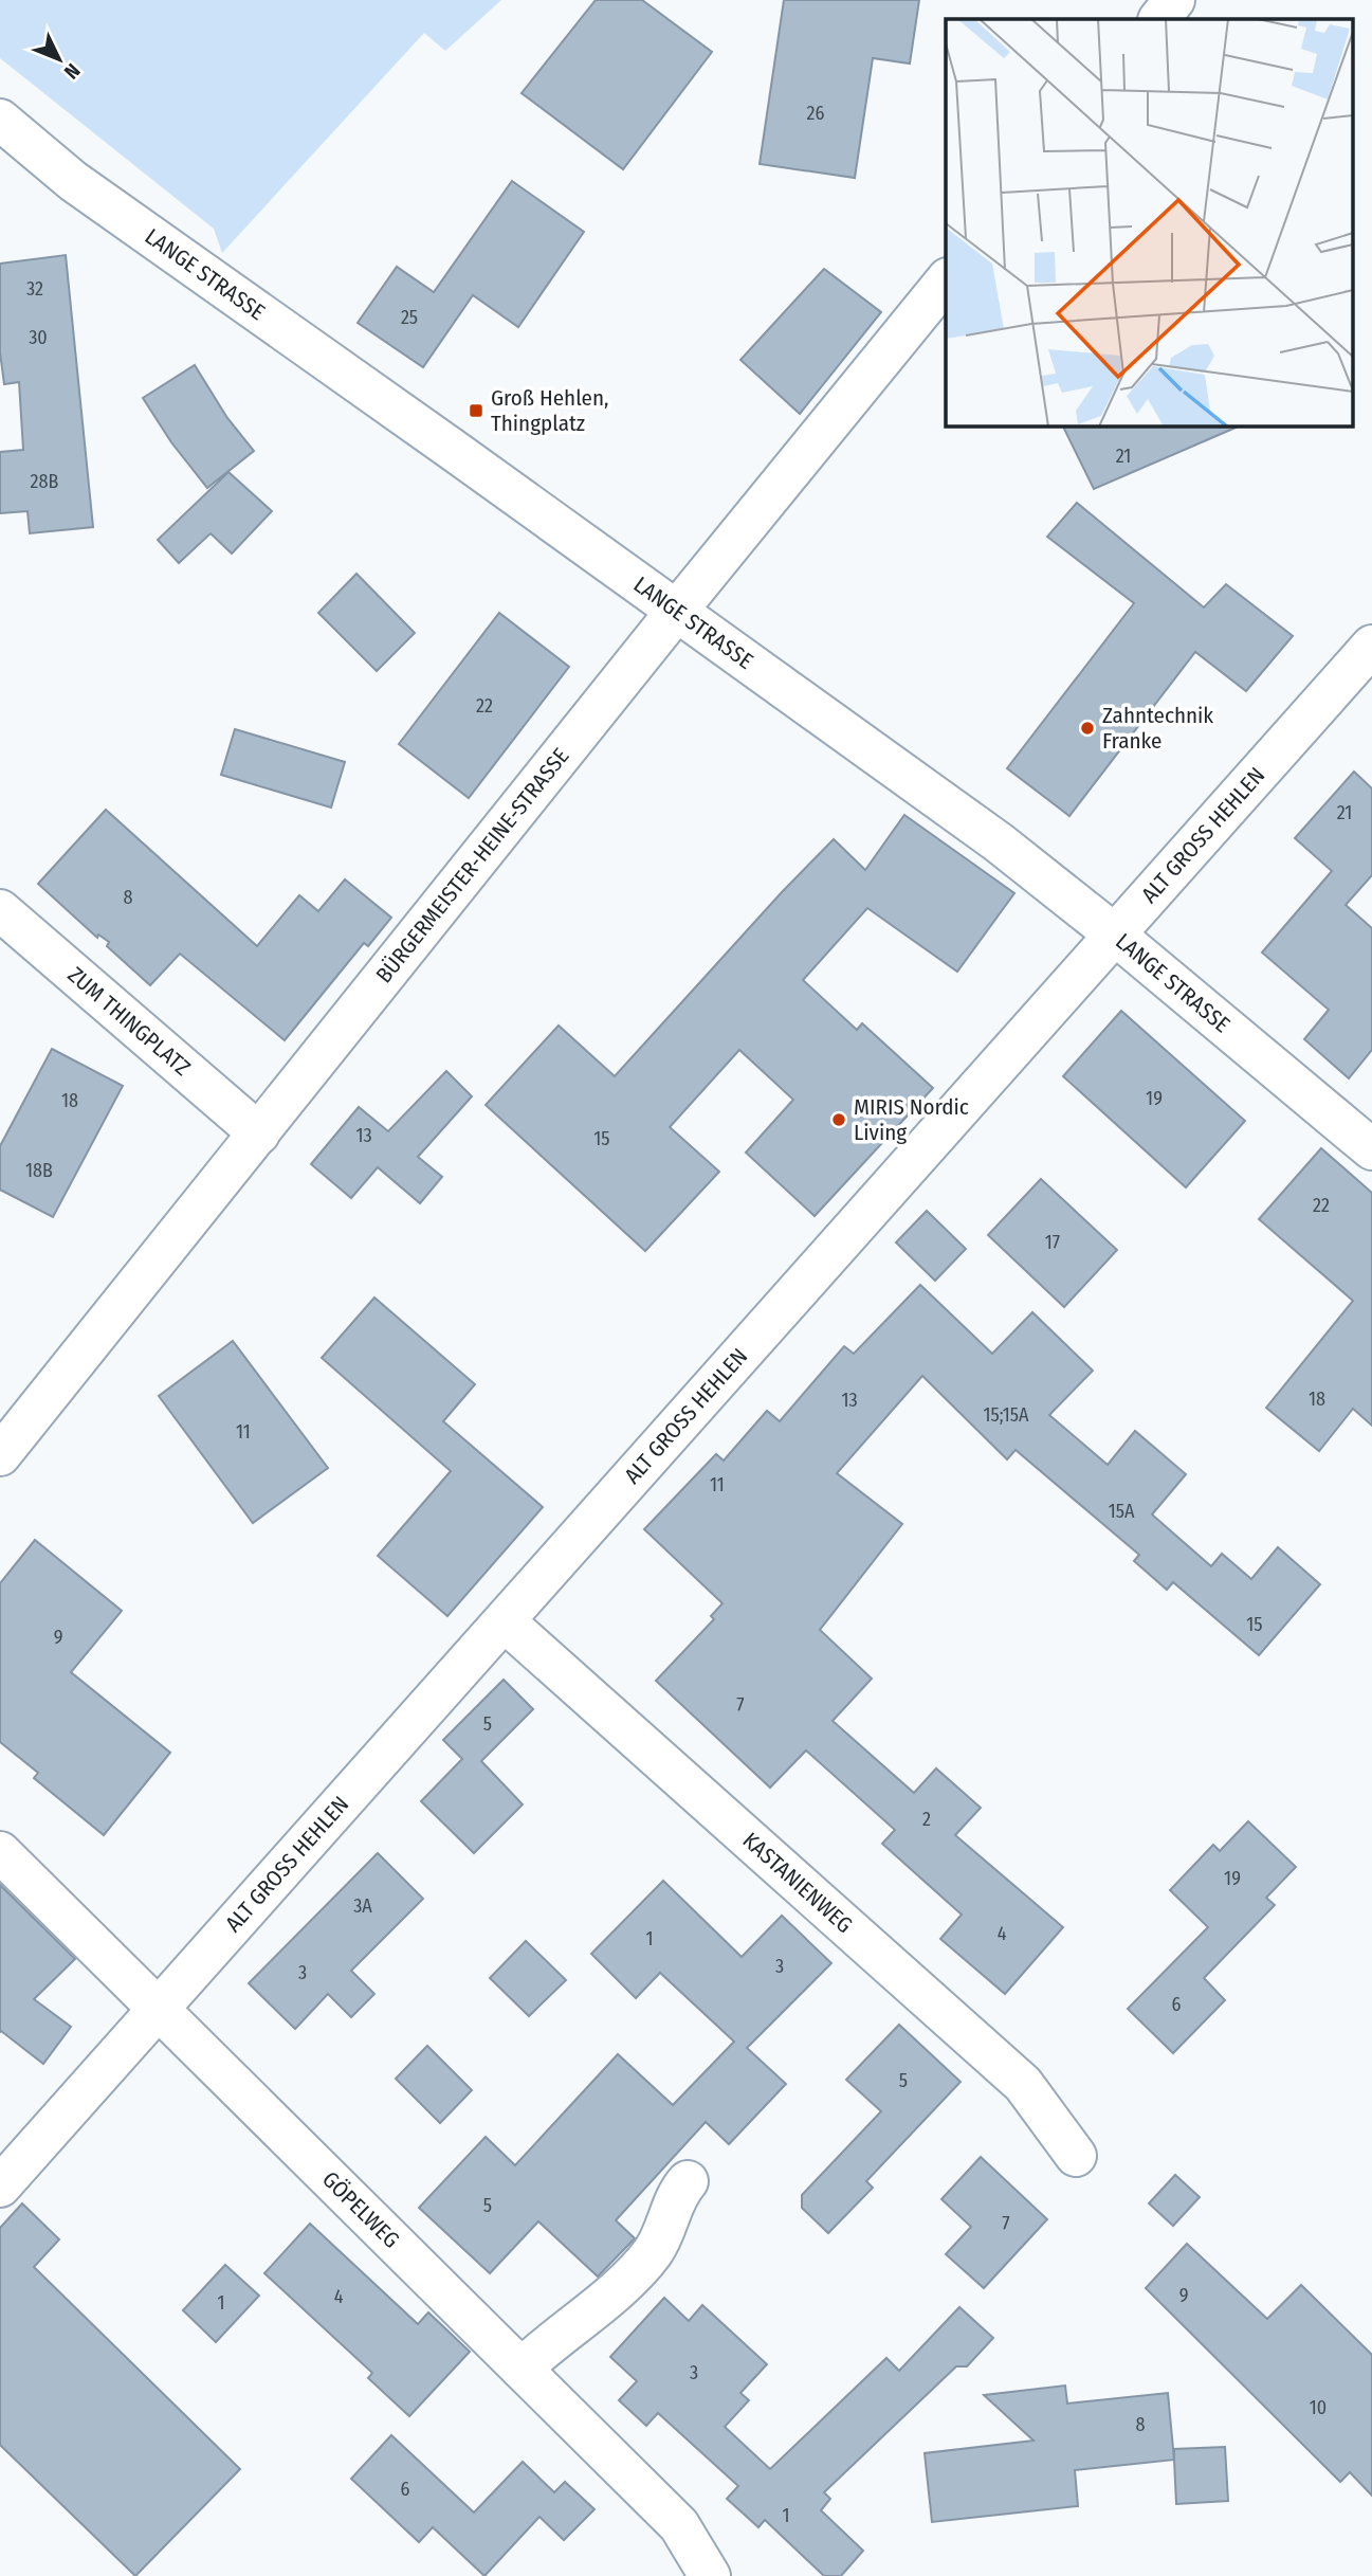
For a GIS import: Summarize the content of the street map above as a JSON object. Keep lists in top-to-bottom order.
{
  "streets": {
    "street": [
      "LANGE STRASSE",
      "ALT GROSS HEHLEN",
      "BÜRGERMEISTER-HEINE-STRASSE",
      "ZUM THINGPLATZ",
      "KASTANIENWEG",
      "GÖPELWEG"
    ]
  },
  "crossings": [
    ["LANGE STRASSE", "ALT GROSS HEHLEN"],
    ["LANGE STRASSE", "BÜRGERMEISTER-HEINE-STRASSE"],
    ["ALT GROSS HEHLEN", "KASTANIENWEG"],
    ["ALT GROSS HEHLEN", "GÖPELWEG"],
    ["BÜRGERMEISTER-HEINE-STRASSE", "ZUM THINGPLATZ"]
  ],
  "places": {
    "transit": ["Groß Hehlen, Thingplatz"],
    "other": ["Zahntechnik Franke", "MIRIS Nordic Living"]
  },
  "house_numbers": [
    "26",
    "32",
    "25",
    "30",
    "21",
    "28B",
    "22",
    "21",
    "8",
    "19",
    "18",
    "13",
    "15",
    "18B",
    "22",
    "17",
    "18",
    "13",
    "15;15A",
    "11",
    "11",
    "15A",
    "15",
    "9",
    "7",
    "5",
    "2",
    "19",
    "3A",
    "4",
    "1",
    "3",
    "3",
    "6",
    "5",
    "5",
    "7",
    "9",
    "4",
    "1",
    "3",
    "10",
    "8",
    "6",
    "1"
  ],
  "north": "bottom right"
}
